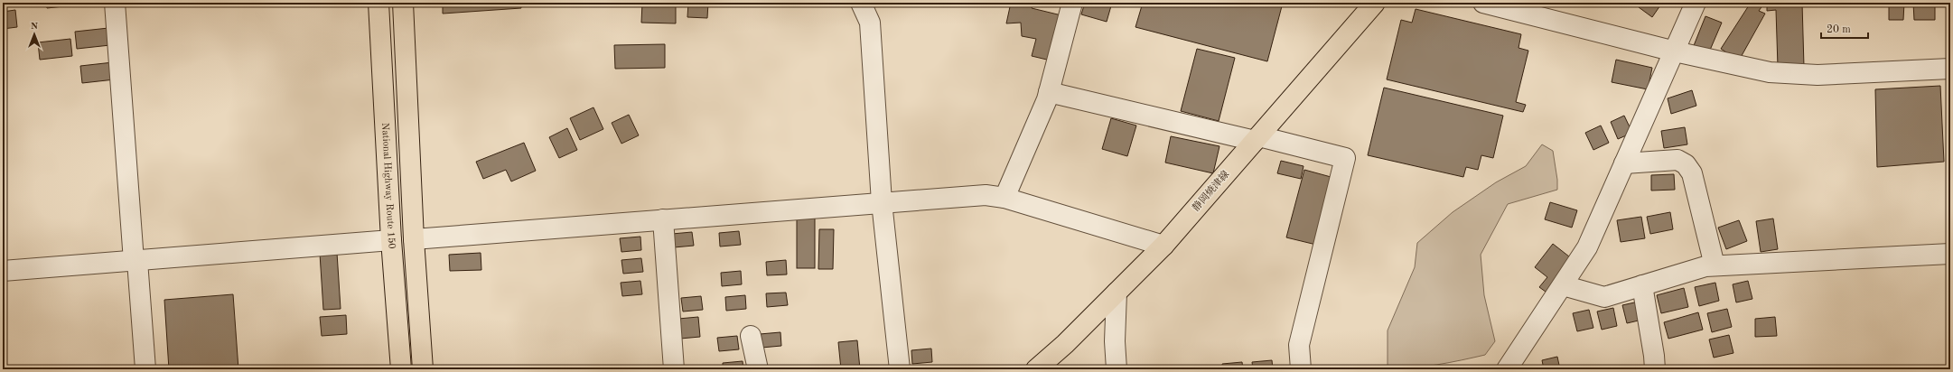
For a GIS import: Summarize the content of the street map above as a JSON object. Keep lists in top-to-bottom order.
{
  "streets": {
    "main road": ["National Highway Route 150", "静岡焼津線"]
  },
  "scale_bar": "20 m",
  "north": "top"
}
